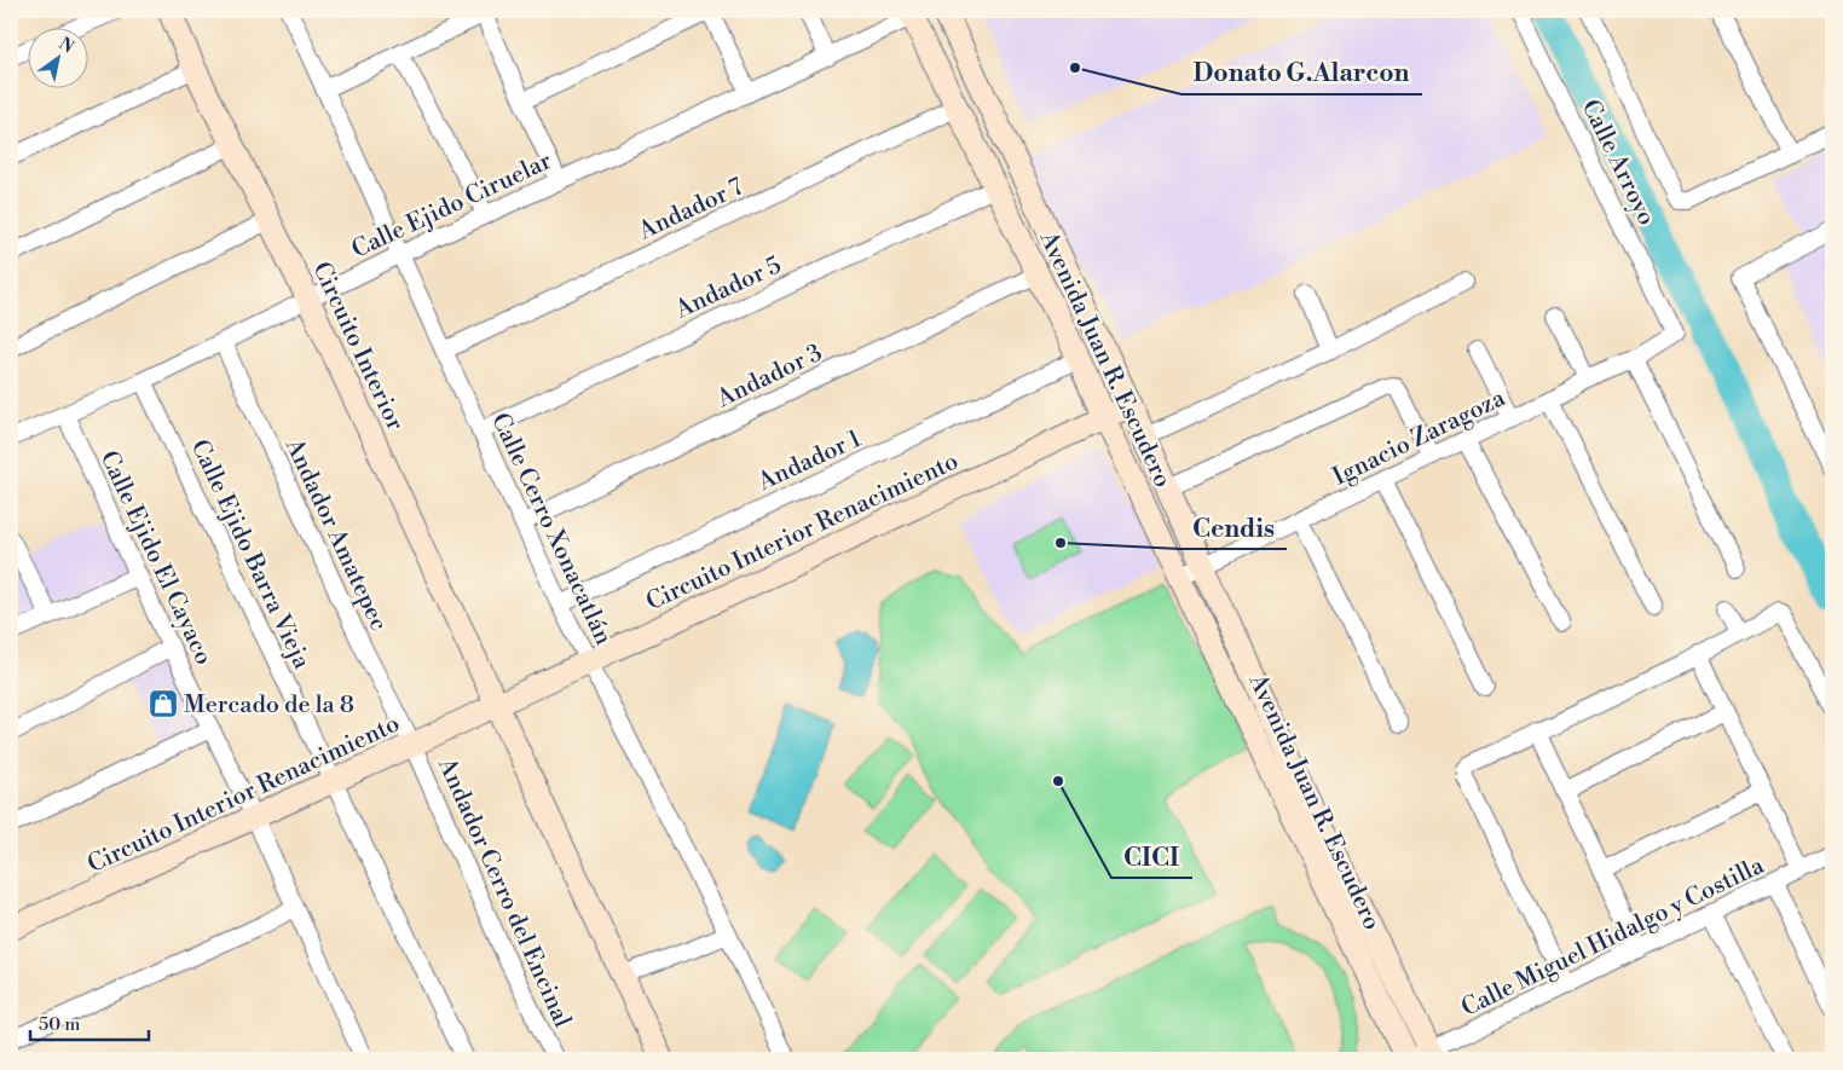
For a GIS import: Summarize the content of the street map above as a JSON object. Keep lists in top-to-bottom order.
{
  "streets": {
    "main road": ["Circuito Interior", "Avenida Juan R. Escudero", "Circuito Interior Renacimiento"],
    "street": [
      "Calle Arroyo",
      "Calle Ejido Ciruelar",
      "Andador 7",
      "Andador 5",
      "Andador 3",
      "Ignacio Zaragoza",
      "Andador 1",
      "Calle Cerro Xonacatlán",
      "Andador Amatepec",
      "Calle Ejido Barra Vieja",
      "Calle Ejido El Cayaco",
      "Andador Cerro del Encinal",
      "Calle Miguel Hidalgo y Costilla"
    ]
  },
  "crossings": [
    ["Calle Arroyo", "Ignacio Zaragoza"],
    ["Calle Ejido Ciruelar", "Circuito Interior"],
    ["Calle Ejido Ciruelar", "Avenida Juan R. Escudero"],
    ["Calle Ejido Ciruelar", "Calle Cerro Xonacatlán"],
    ["Calle Ejido Ciruelar", "Andador Amatepec"],
    ["Calle Ejido Ciruelar", "Calle Ejido Barra Vieja"],
    ["Calle Ejido Ciruelar", "Calle Ejido El Cayaco"],
    ["Andador 7", "Avenida Juan R. Escudero"],
    ["Andador 7", "Calle Cerro Xonacatlán"],
    ["Andador 5", "Avenida Juan R. Escudero"],
    ["Andador 5", "Calle Cerro Xonacatlán"],
    ["Circuito Interior", "Circuito Interior Renacimiento"],
    ["Avenida Juan R. Escudero", "Andador 3"],
    ["Avenida Juan R. Escudero", "Ignacio Zaragoza"],
    ["Avenida Juan R. Escudero", "Andador 1"],
    ["Avenida Juan R. Escudero", "Circuito Interior Renacimiento"],
    ["Avenida Juan R. Escudero", "Calle Miguel Hidalgo y Costilla"],
    ["Andador 3", "Calle Cerro Xonacatlán"],
    ["Andador 1", "Calle Cerro Xonacatlán"],
    ["Calle Cerro Xonacatlán", "Circuito Interior Renacimiento"],
    ["Circuito Interior Renacimiento", "Andador Amatepec"],
    ["Circuito Interior Renacimiento", "Calle Ejido Barra Vieja"],
    ["Circuito Interior Renacimiento", "Calle Ejido El Cayaco"],
    ["Circuito Interior Renacimiento", "Andador Cerro del Encinal"],
    ["Andador Amatepec", "Andador Cerro del Encinal"]
  ],
  "places": {
    "other": ["Donato G.Alarcon", "Cendis", "CICI"],
    "shop": ["Mercado de la 8"]
  },
  "scale_bar": "50 m",
  "north": "top right"
}
